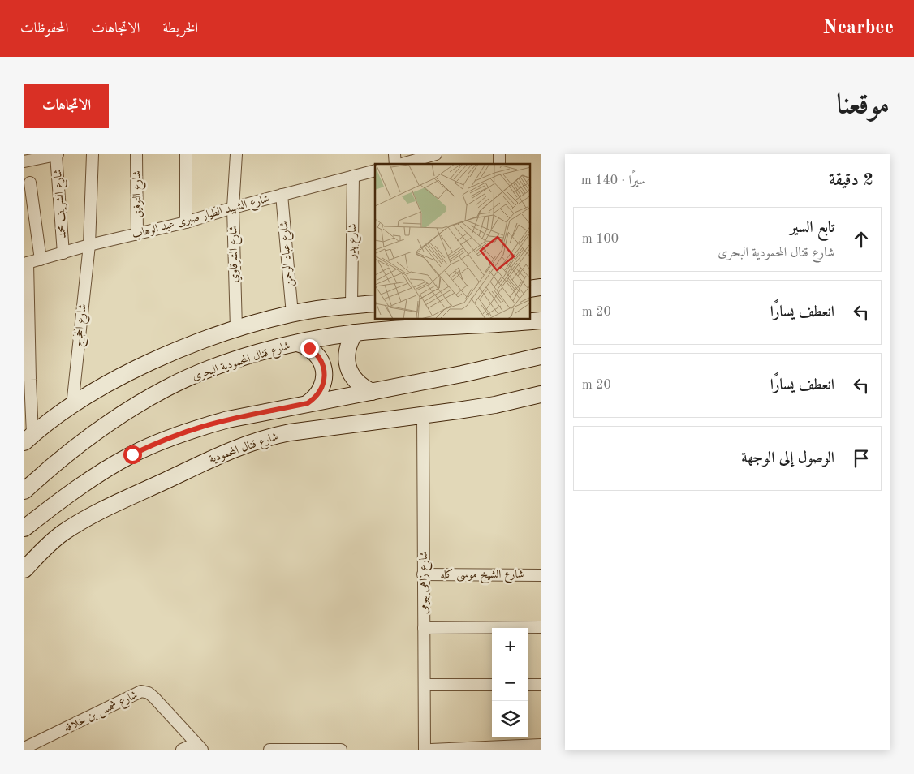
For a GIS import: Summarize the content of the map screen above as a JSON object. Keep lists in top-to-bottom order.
{
  "streets": {
    "main road": ["شارع قنال المحمودية البحرى", "شارع قنال المحمودية"],
    "street": [
      "شارع التوفيق",
      "شارع الشريف محمد",
      "شارع الشهيد الطيار صبرى عبد الوهاب",
      "شارع بدر",
      "شارع الشرقاوي",
      "شارع عباد الرحمن",
      "شارع الحجاج",
      "شارع الشيخ موسى كله",
      "شارع زاهى بيومى",
      "شارع شمس بن خلافه"
    ]
  },
  "crossings": [
    ["شارع التوفيق", "شارع الشهيد الطيار صبرى عبد الوهاب"],
    ["شارع الشريف محمد", "شارع الشهيد الطيار صبرى عبد الوهاب"],
    ["شارع الشهيد الطيار صبرى عبد الوهاب", "شارع بدر"],
    ["شارع الشهيد الطيار صبرى عبد الوهاب", "شارع الشرقاوي"],
    ["شارع الشهيد الطيار صبرى عبد الوهاب", "شارع عباد الرحمن"],
    ["شارع الشهيد الطيار صبرى عبد الوهاب", "شارع الحجاج"],
    ["شارع قنال المحمودية", "شارع زاهى بيومى"],
    ["شارع الشيخ موسى كله", "شارع زاهى بيومى"]
  ],
  "page": {
    "header": "Nearbee",
    "nav": ["الخريطة", "الاتجاهات", "المحفوظات"],
    "title": "موقعنا",
    "buttons": "الاتجاهات",
    "heading": ["2 دقيقة", "سيرًا · 140 m"],
    "list": [
      ["تابع السير", "شارع قنال المحمودية البحرى", "100 m"],
      ["انعطف يسارًا", "20 m"],
      ["انعطف يسارًا", "20 m"],
      "الوصول إلى الوجهة"
    ],
    "map_buttons": ["+", "−"]
  }
}
